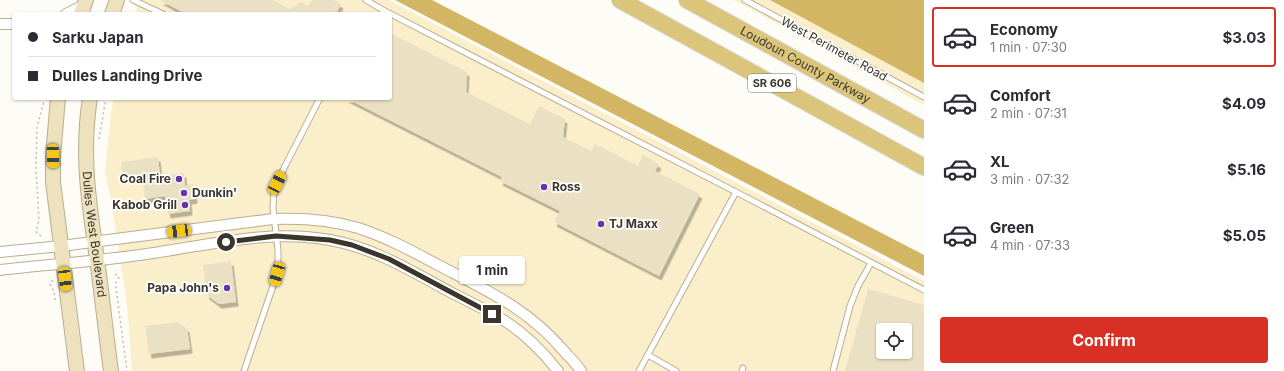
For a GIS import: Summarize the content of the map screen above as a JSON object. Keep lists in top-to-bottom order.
{
  "streets": {
    "main road": ["Loudoun County Parkway", "SR 606"],
    "street": ["Dulles West Boulevard"],
    "lane": ["West Perimeter Road"]
  },
  "places": [
    "Coal Fire",
    "Ross",
    "Dunkin'",
    "Kabob Grill",
    "TJ Maxx",
    "Papa John's"
  ],
  "page": {
    "list": [
      {
        "name": "Economy",
        "note": "1 min · 07:30",
        "value": "$3.03"
      },
      {
        "name": "Comfort",
        "note": "2 min · 07:31",
        "value": "$4.09"
      },
      {
        "name": "XL",
        "note": "3 min · 07:32",
        "value": "$5.16"
      },
      {
        "name": "Green",
        "note": "4 min · 07:33",
        "value": "$5.05"
      }
    ],
    "banner": ["Sarku Japan", "Dulles Landing Drive"],
    "bubble": "1 min",
    "buttons": "Confirm"
  }
}
